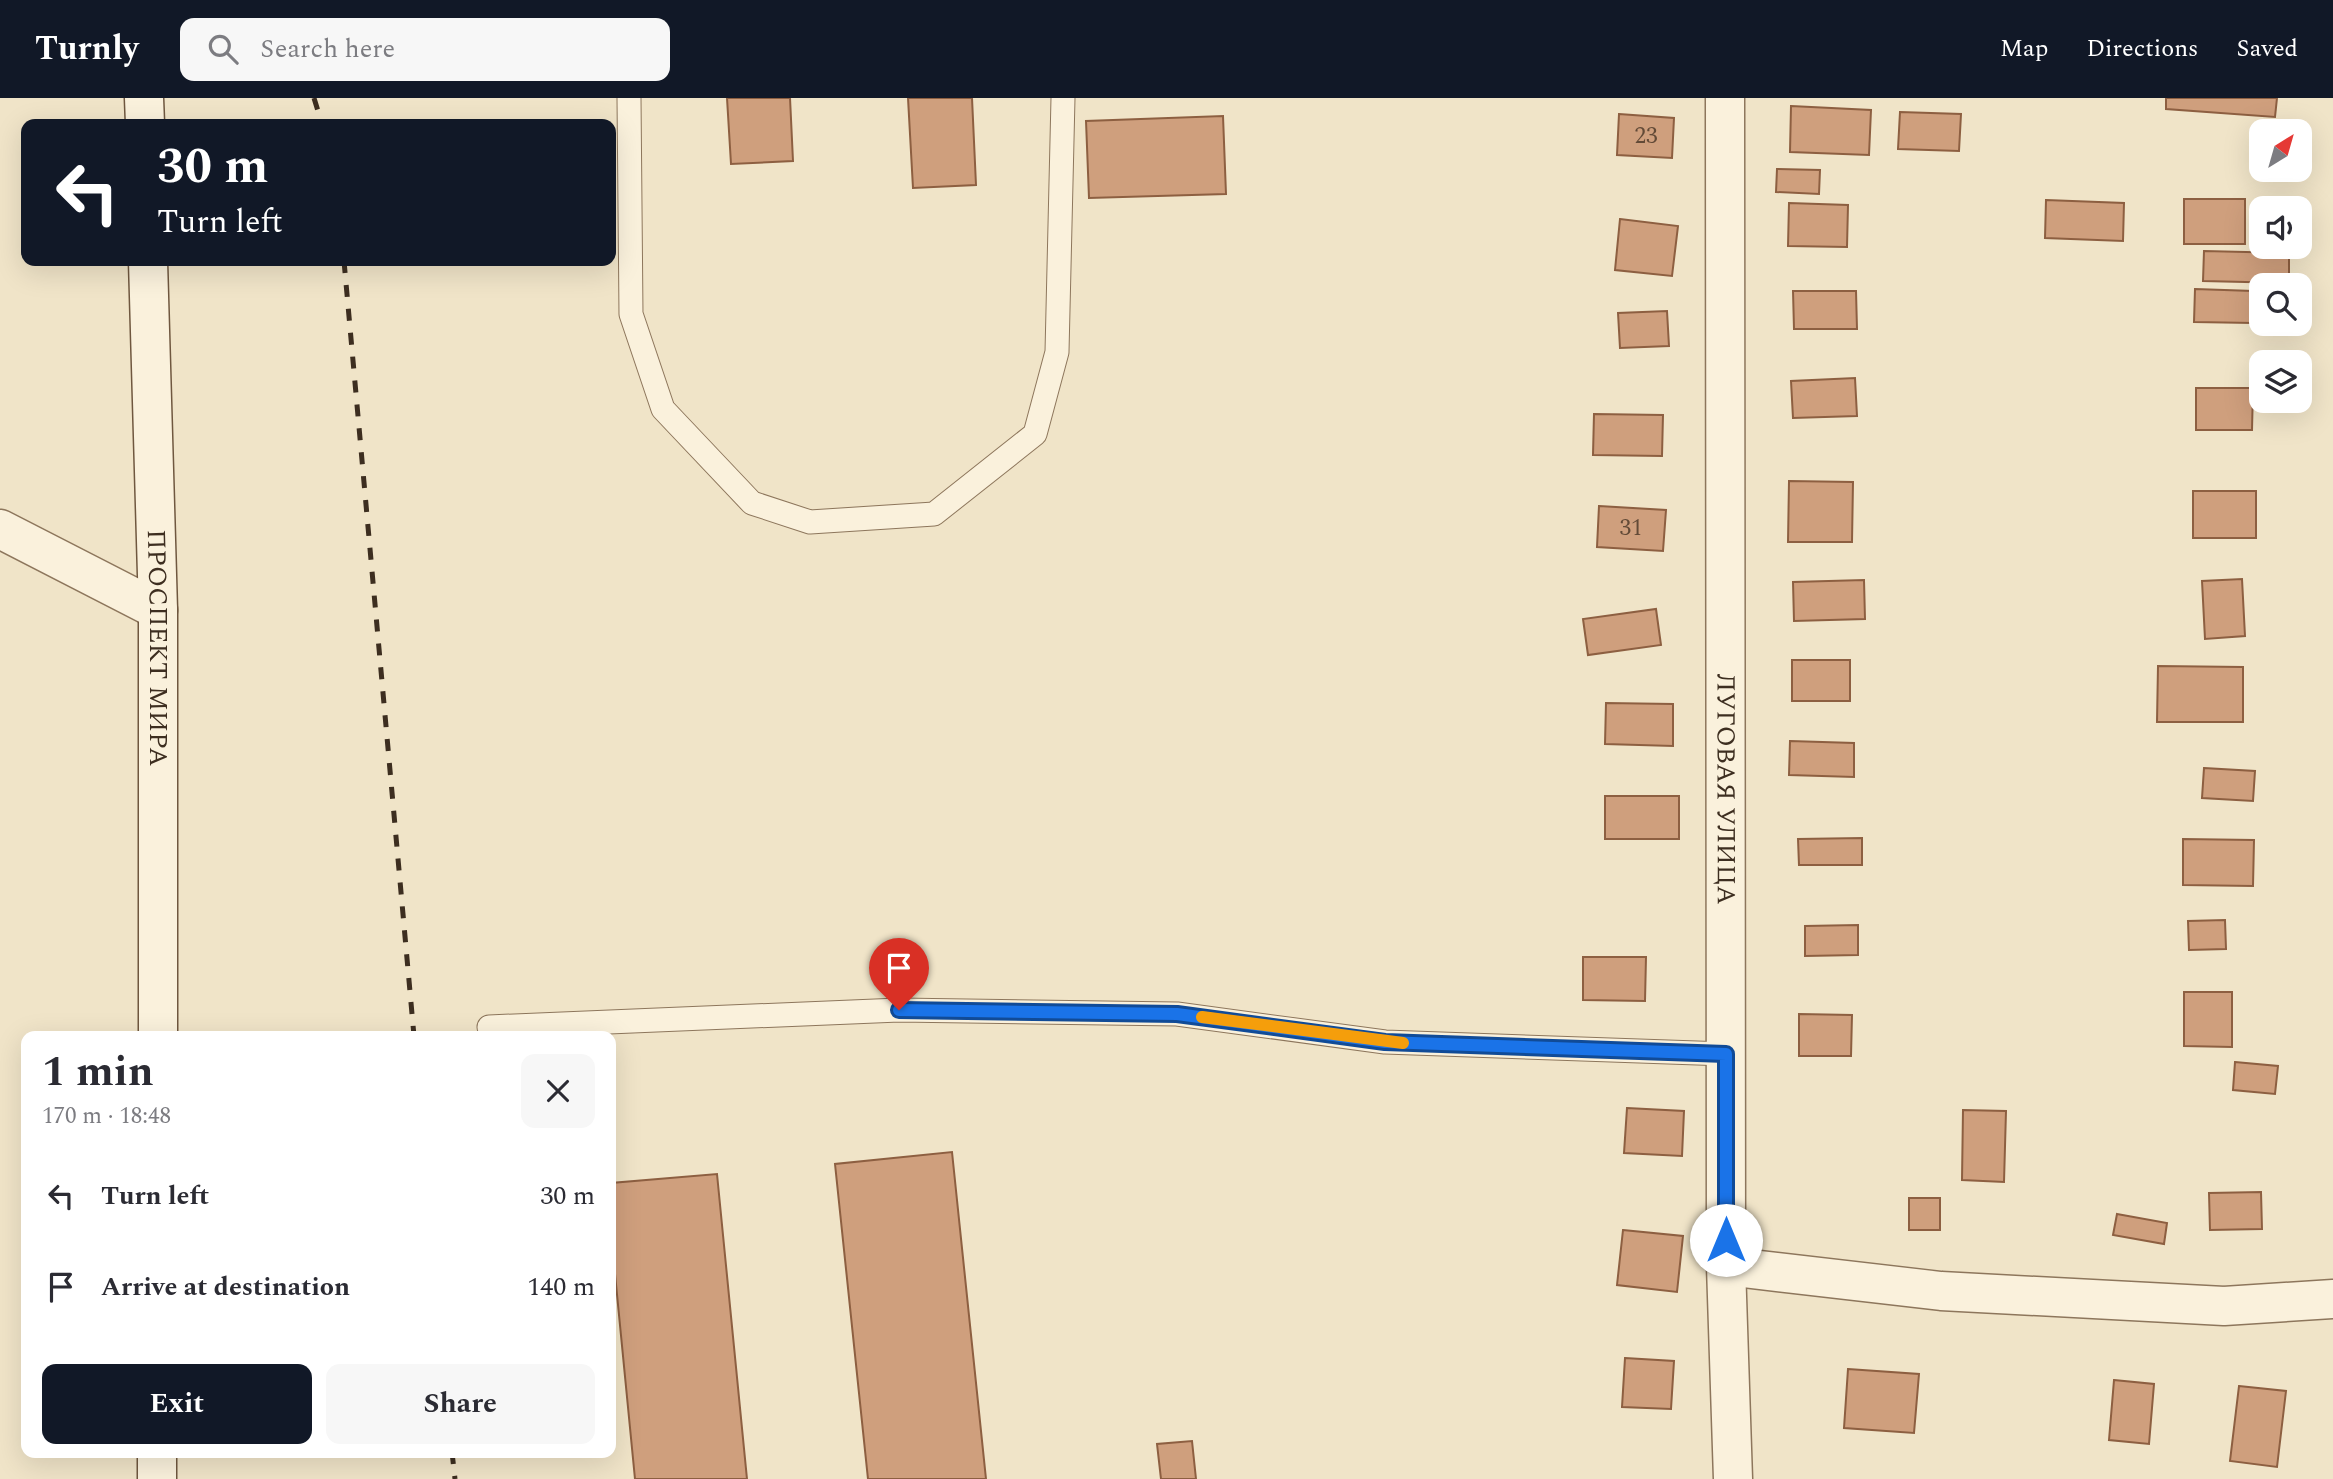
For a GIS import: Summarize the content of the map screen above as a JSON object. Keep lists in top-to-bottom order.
{
  "streets": {
    "street": ["ПРОСПЕКТ МИРА", "ЛУГОВАЯ УЛИЦА"]
  },
  "house_numbers": ["23", "31"],
  "north": "top right",
  "page": {
    "header": "Turnly",
    "search": "Search here",
    "nav": ["Map", "Directions", "Saved"],
    "turn": ["30 m", "Turn left"],
    "heading": ["1 min", "170 m · 18:48"],
    "list": [
      {
        "name": "Turn left",
        "value": "30 m"
      },
      {
        "name": "Arrive at destination",
        "value": "140 m"
      }
    ],
    "buttons": ["Exit", "Share"]
  }
}
